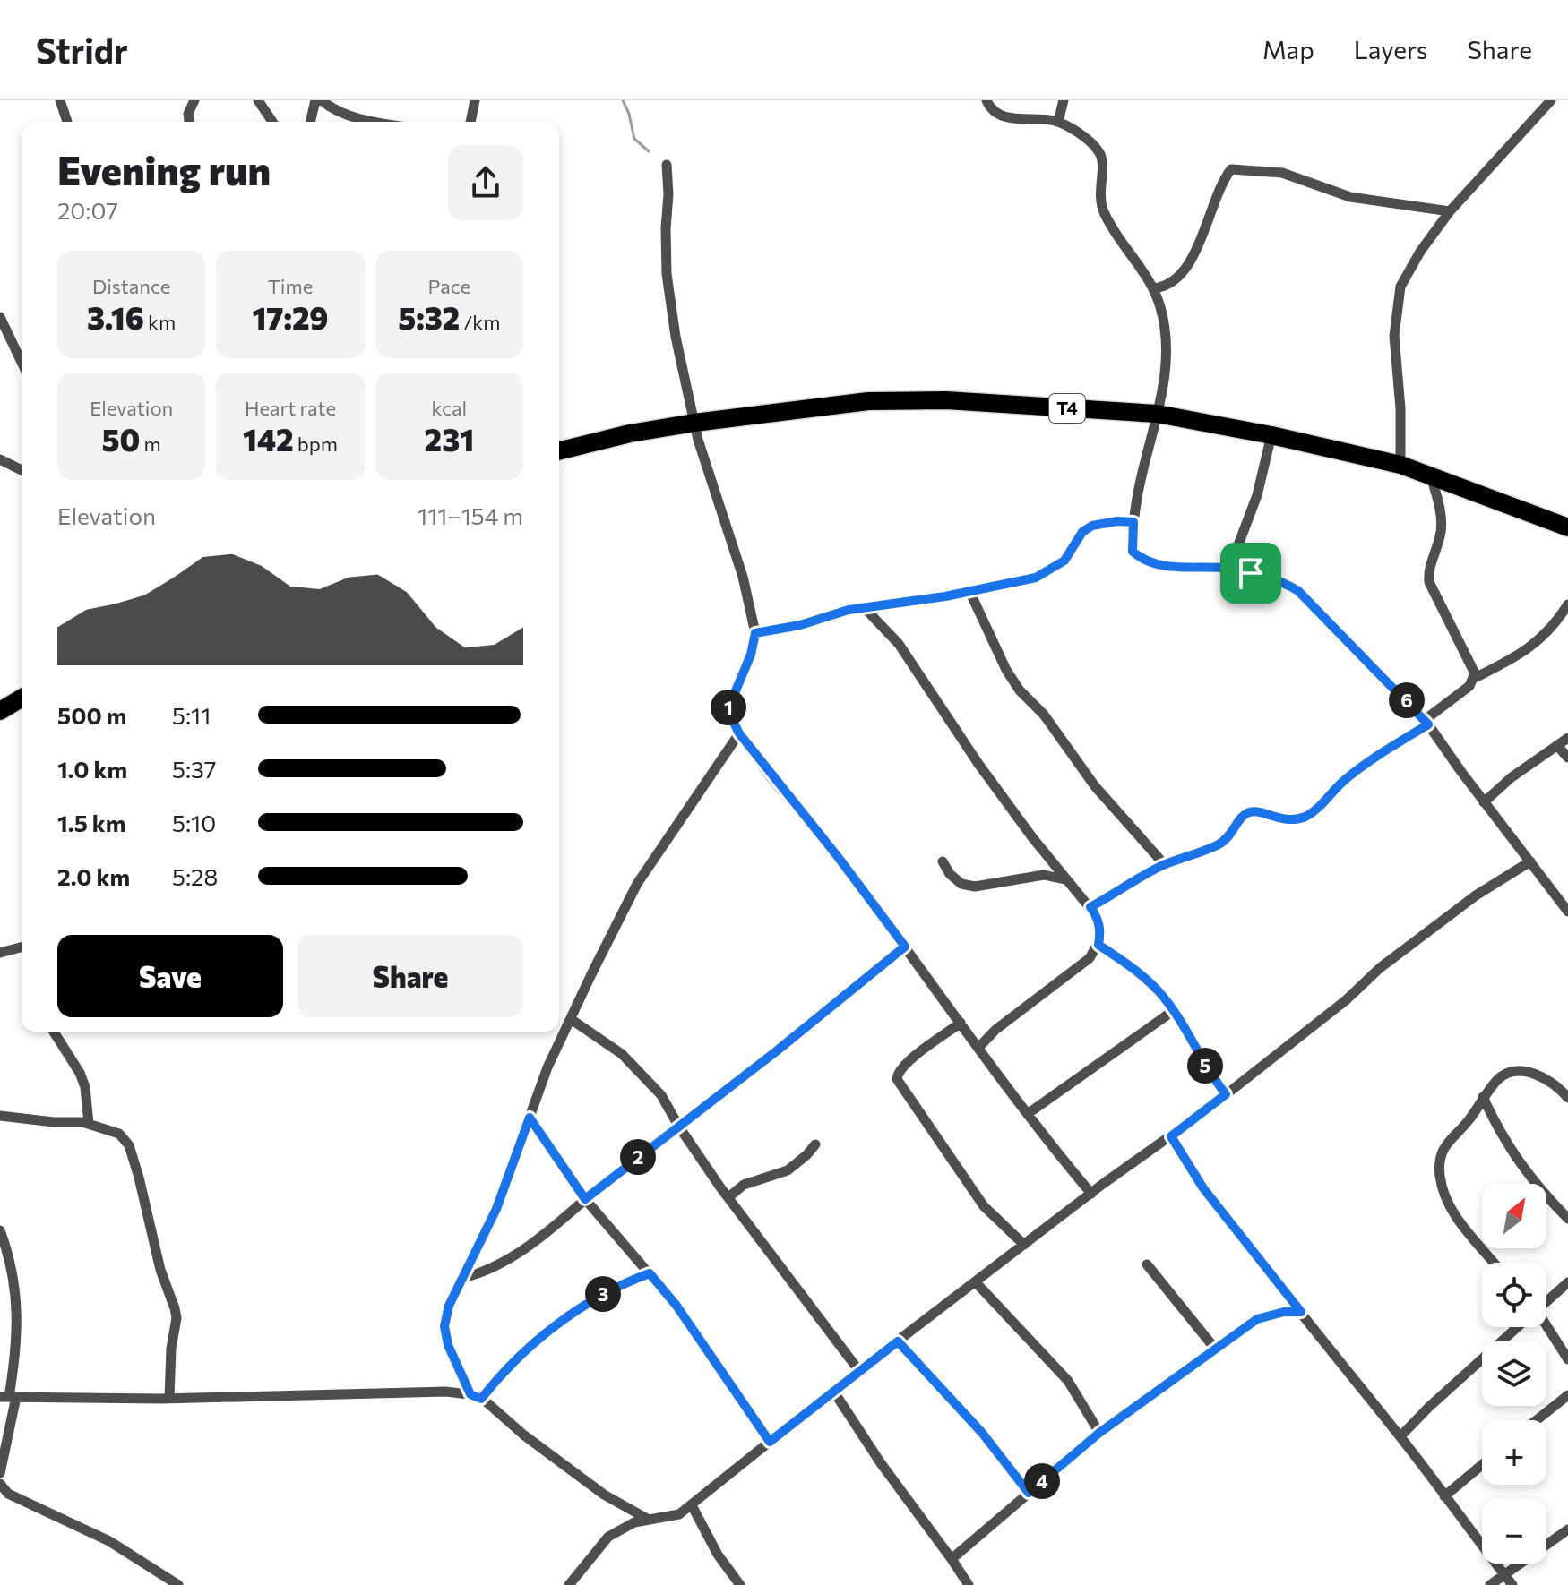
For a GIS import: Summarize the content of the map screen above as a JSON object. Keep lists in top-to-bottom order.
{
  "streets": {
    "highway": ["T4"]
  },
  "north": "top right",
  "page": {
    "header": "Stridr",
    "nav": ["Map", "Layers", "Share"],
    "heading": ["Evening run", "20:07"],
    "stats": [
      ["Distance", "3.16 km"],
      ["Time", "17:29"],
      ["Pace", "5:32 /km"],
      ["Elevation", "50 m"],
      ["Heart rate", "142 bpm"],
      ["kcal", "231"]
    ],
    "chart": ["Elevation", "111–154 m"],
    "pins": [
      "6",
      "1",
      "5",
      "2",
      "3",
      "4"
    ],
    "list": [
      {
        "name": "500 m",
        "note": "5:11"
      },
      {
        "name": "1.0 km",
        "note": "5:37"
      },
      {
        "name": "1.5 km",
        "note": "5:10"
      },
      {
        "name": "2.0 km",
        "note": "5:28"
      }
    ],
    "buttons": ["Save", "Share"],
    "map_buttons": ["+", "−"]
  }
}
